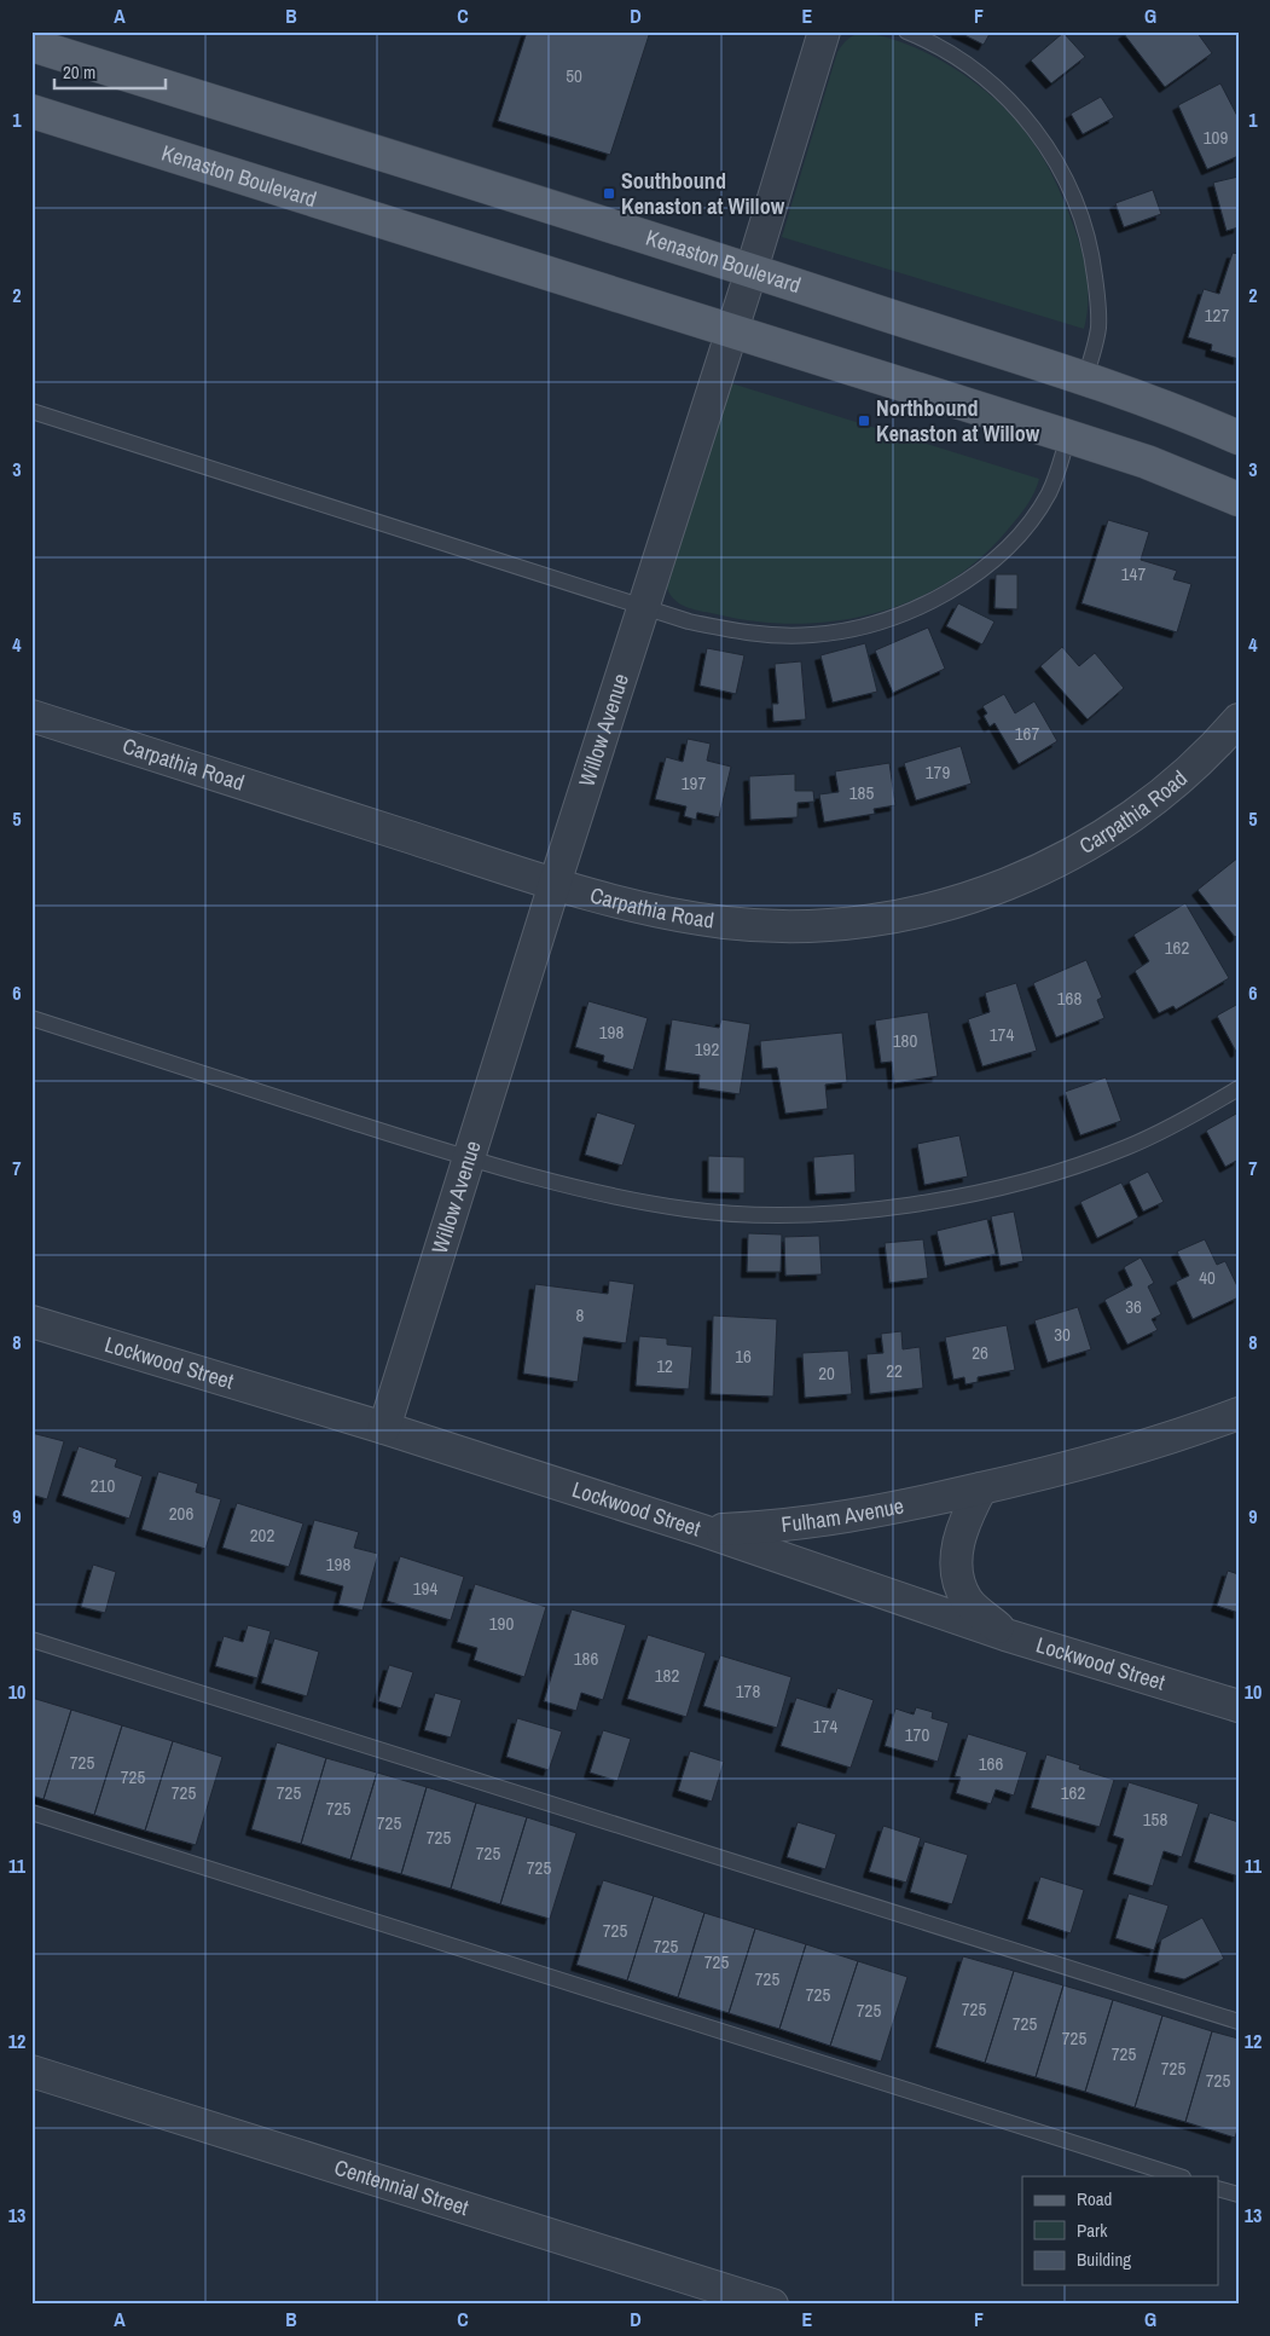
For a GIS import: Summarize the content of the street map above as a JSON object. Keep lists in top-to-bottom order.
{
  "streets": {
    "main road": ["Kenaston Boulevard"],
    "street": [
      "Willow Avenue",
      "Carpathia Road",
      "Lockwood Street",
      "Fulham Avenue",
      "Centennial Street"
    ]
  },
  "crossings": [
    ["Kenaston Boulevard", "Willow Avenue"],
    ["Willow Avenue", "Carpathia Road"],
    ["Willow Avenue", "Lockwood Street"],
    ["Lockwood Street", "Fulham Avenue"]
  ],
  "places": {
    "transit": ["Southbound Kenaston at Willow", "Northbound Kenaston at Willow"]
  },
  "house_numbers": [
    "50",
    "109",
    "127",
    "147",
    "167",
    "179",
    "197",
    "185",
    "162",
    "168",
    "198",
    "174",
    "180",
    "192",
    "40",
    "36",
    "8",
    "30",
    "26",
    "16",
    "12",
    "22",
    "20",
    "210",
    "206",
    "202",
    "198",
    "194",
    "190",
    "186",
    "182",
    "178",
    "174",
    "170",
    "725",
    "166",
    "725",
    "725",
    "725",
    "162",
    "725",
    "158",
    "725",
    "725",
    "725",
    "725",
    "725",
    "725",
    "725",
    "725",
    "725",
    "725",
    "725",
    "725",
    "725",
    "725",
    "725",
    "725"
  ],
  "legend": ["Road", "Park", "Building"],
  "scale_bar": "20 m",
  "grid": {
    "columns": [
      "A",
      "B",
      "C",
      "D",
      "E",
      "F",
      "G"
    ],
    "rows": [
      "1",
      "2",
      "3",
      "4",
      "5",
      "6",
      "7",
      "8",
      "9",
      "10",
      "11",
      "12",
      "13"
    ]
  }
}
